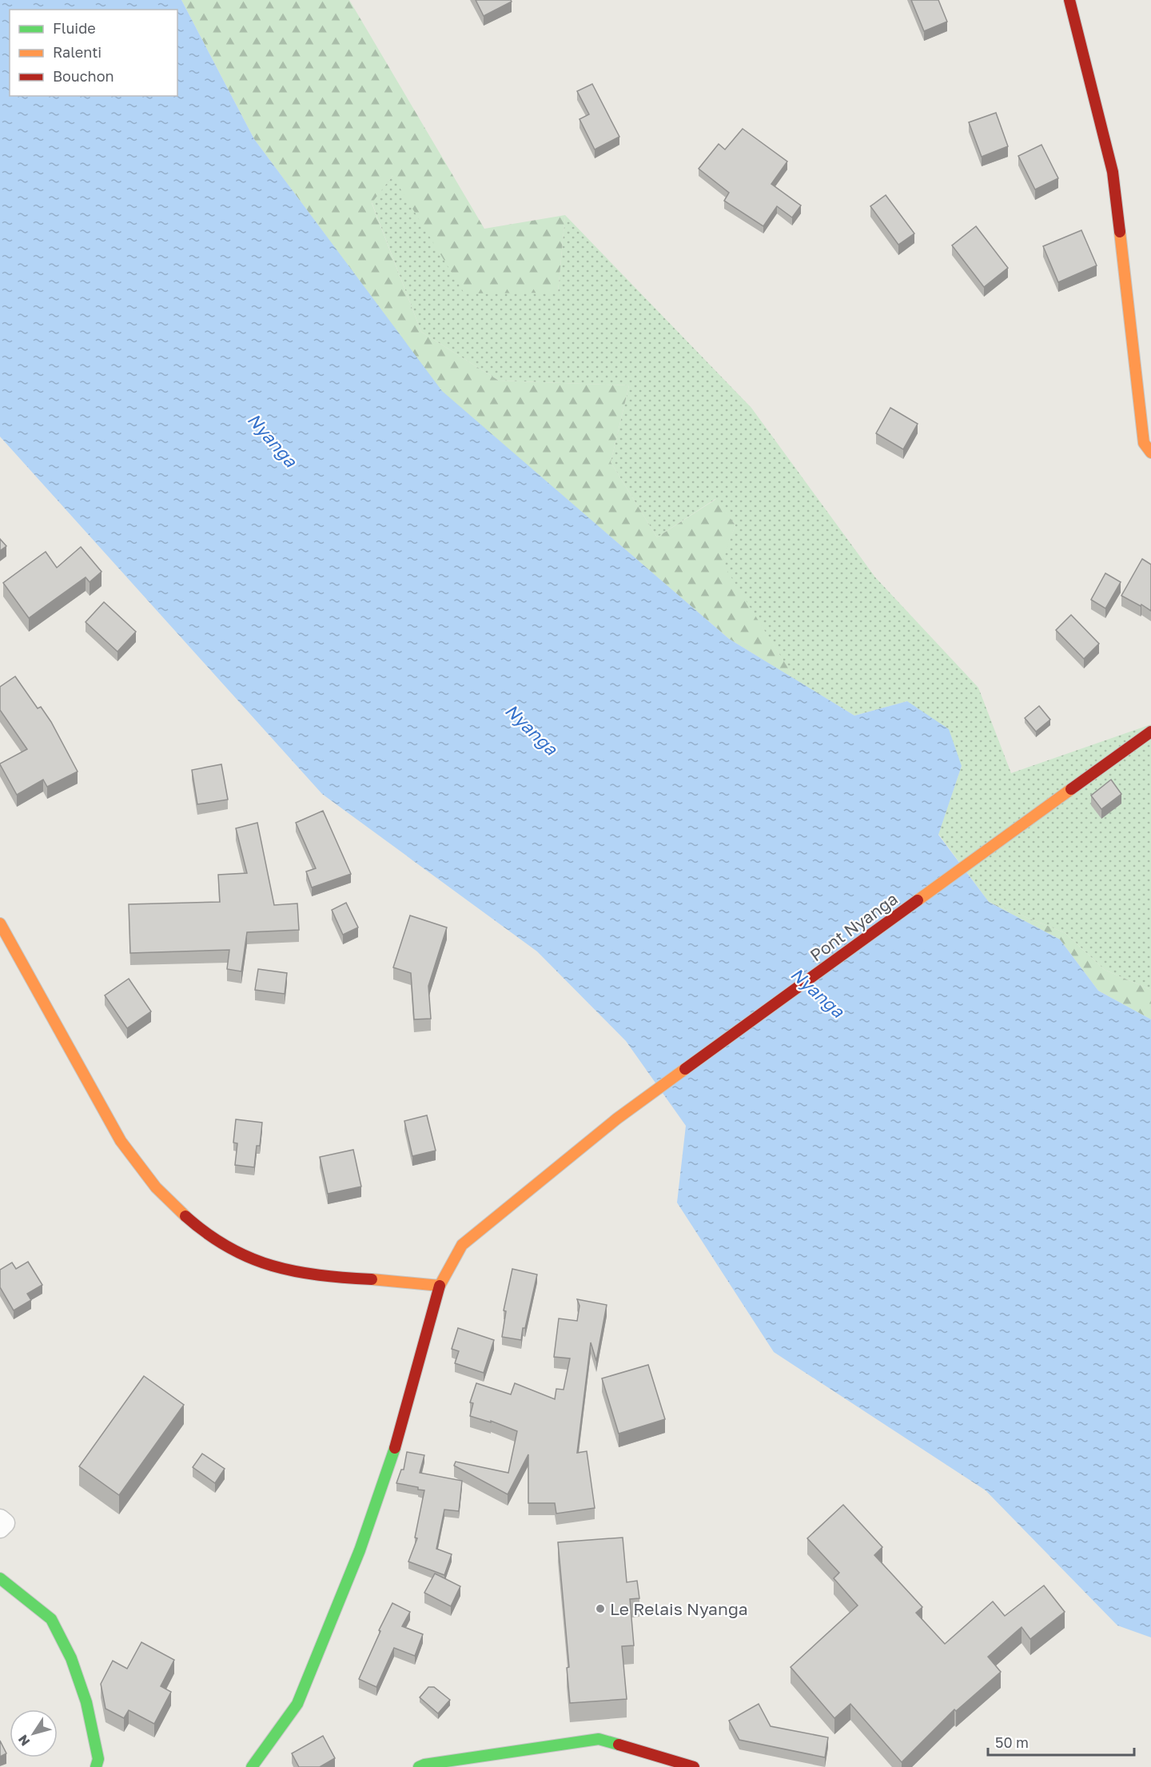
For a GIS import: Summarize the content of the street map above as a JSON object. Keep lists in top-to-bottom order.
{
  "streets": {
    "main road": ["Pont Nyanga"]
  },
  "water": ["Nyanga"],
  "places": ["Le Relais Nyanga"],
  "legend": ["Fluide", "Ralenti", "Bouchon"],
  "scale_bar": "50 m",
  "north": "bottom left"
}
